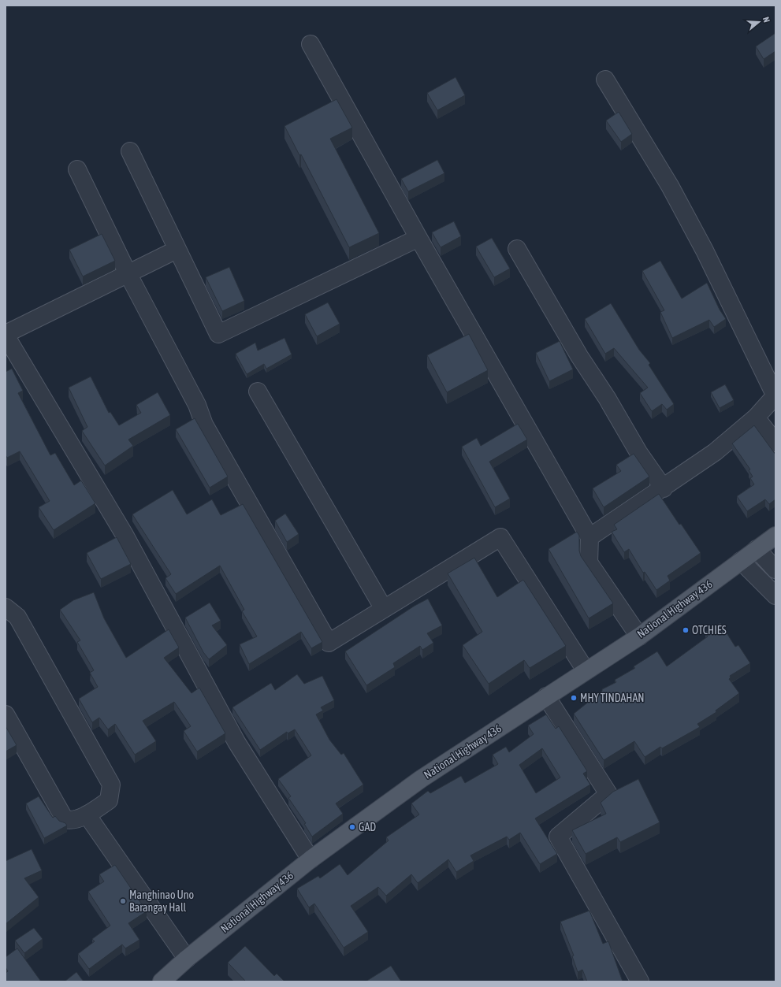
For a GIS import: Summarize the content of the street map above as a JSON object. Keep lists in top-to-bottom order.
{
  "streets": {
    "main road": ["National Highway 436"]
  },
  "places": [
    "OTCHIES",
    "MHY TINDAHAN",
    "GAD",
    "Manghinao Uno Barangay Hall"
  ],
  "north": "right"
}
